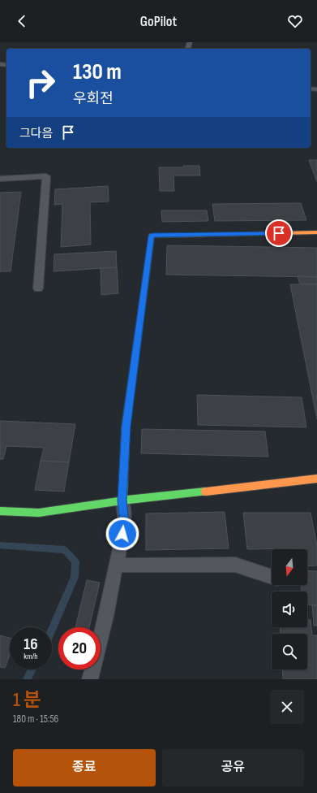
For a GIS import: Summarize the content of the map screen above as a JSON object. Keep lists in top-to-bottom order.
{
  "north": "bottom",
  "page": {
    "header": "GoPilot",
    "turn": ["130 m", "우회전"],
    "then": "그다음",
    "speed": "16 km/h",
    "limit": "20",
    "heading": ["1 분", "180 m · 15:56"],
    "buttons": ["종료", "공유"]
  }
}
